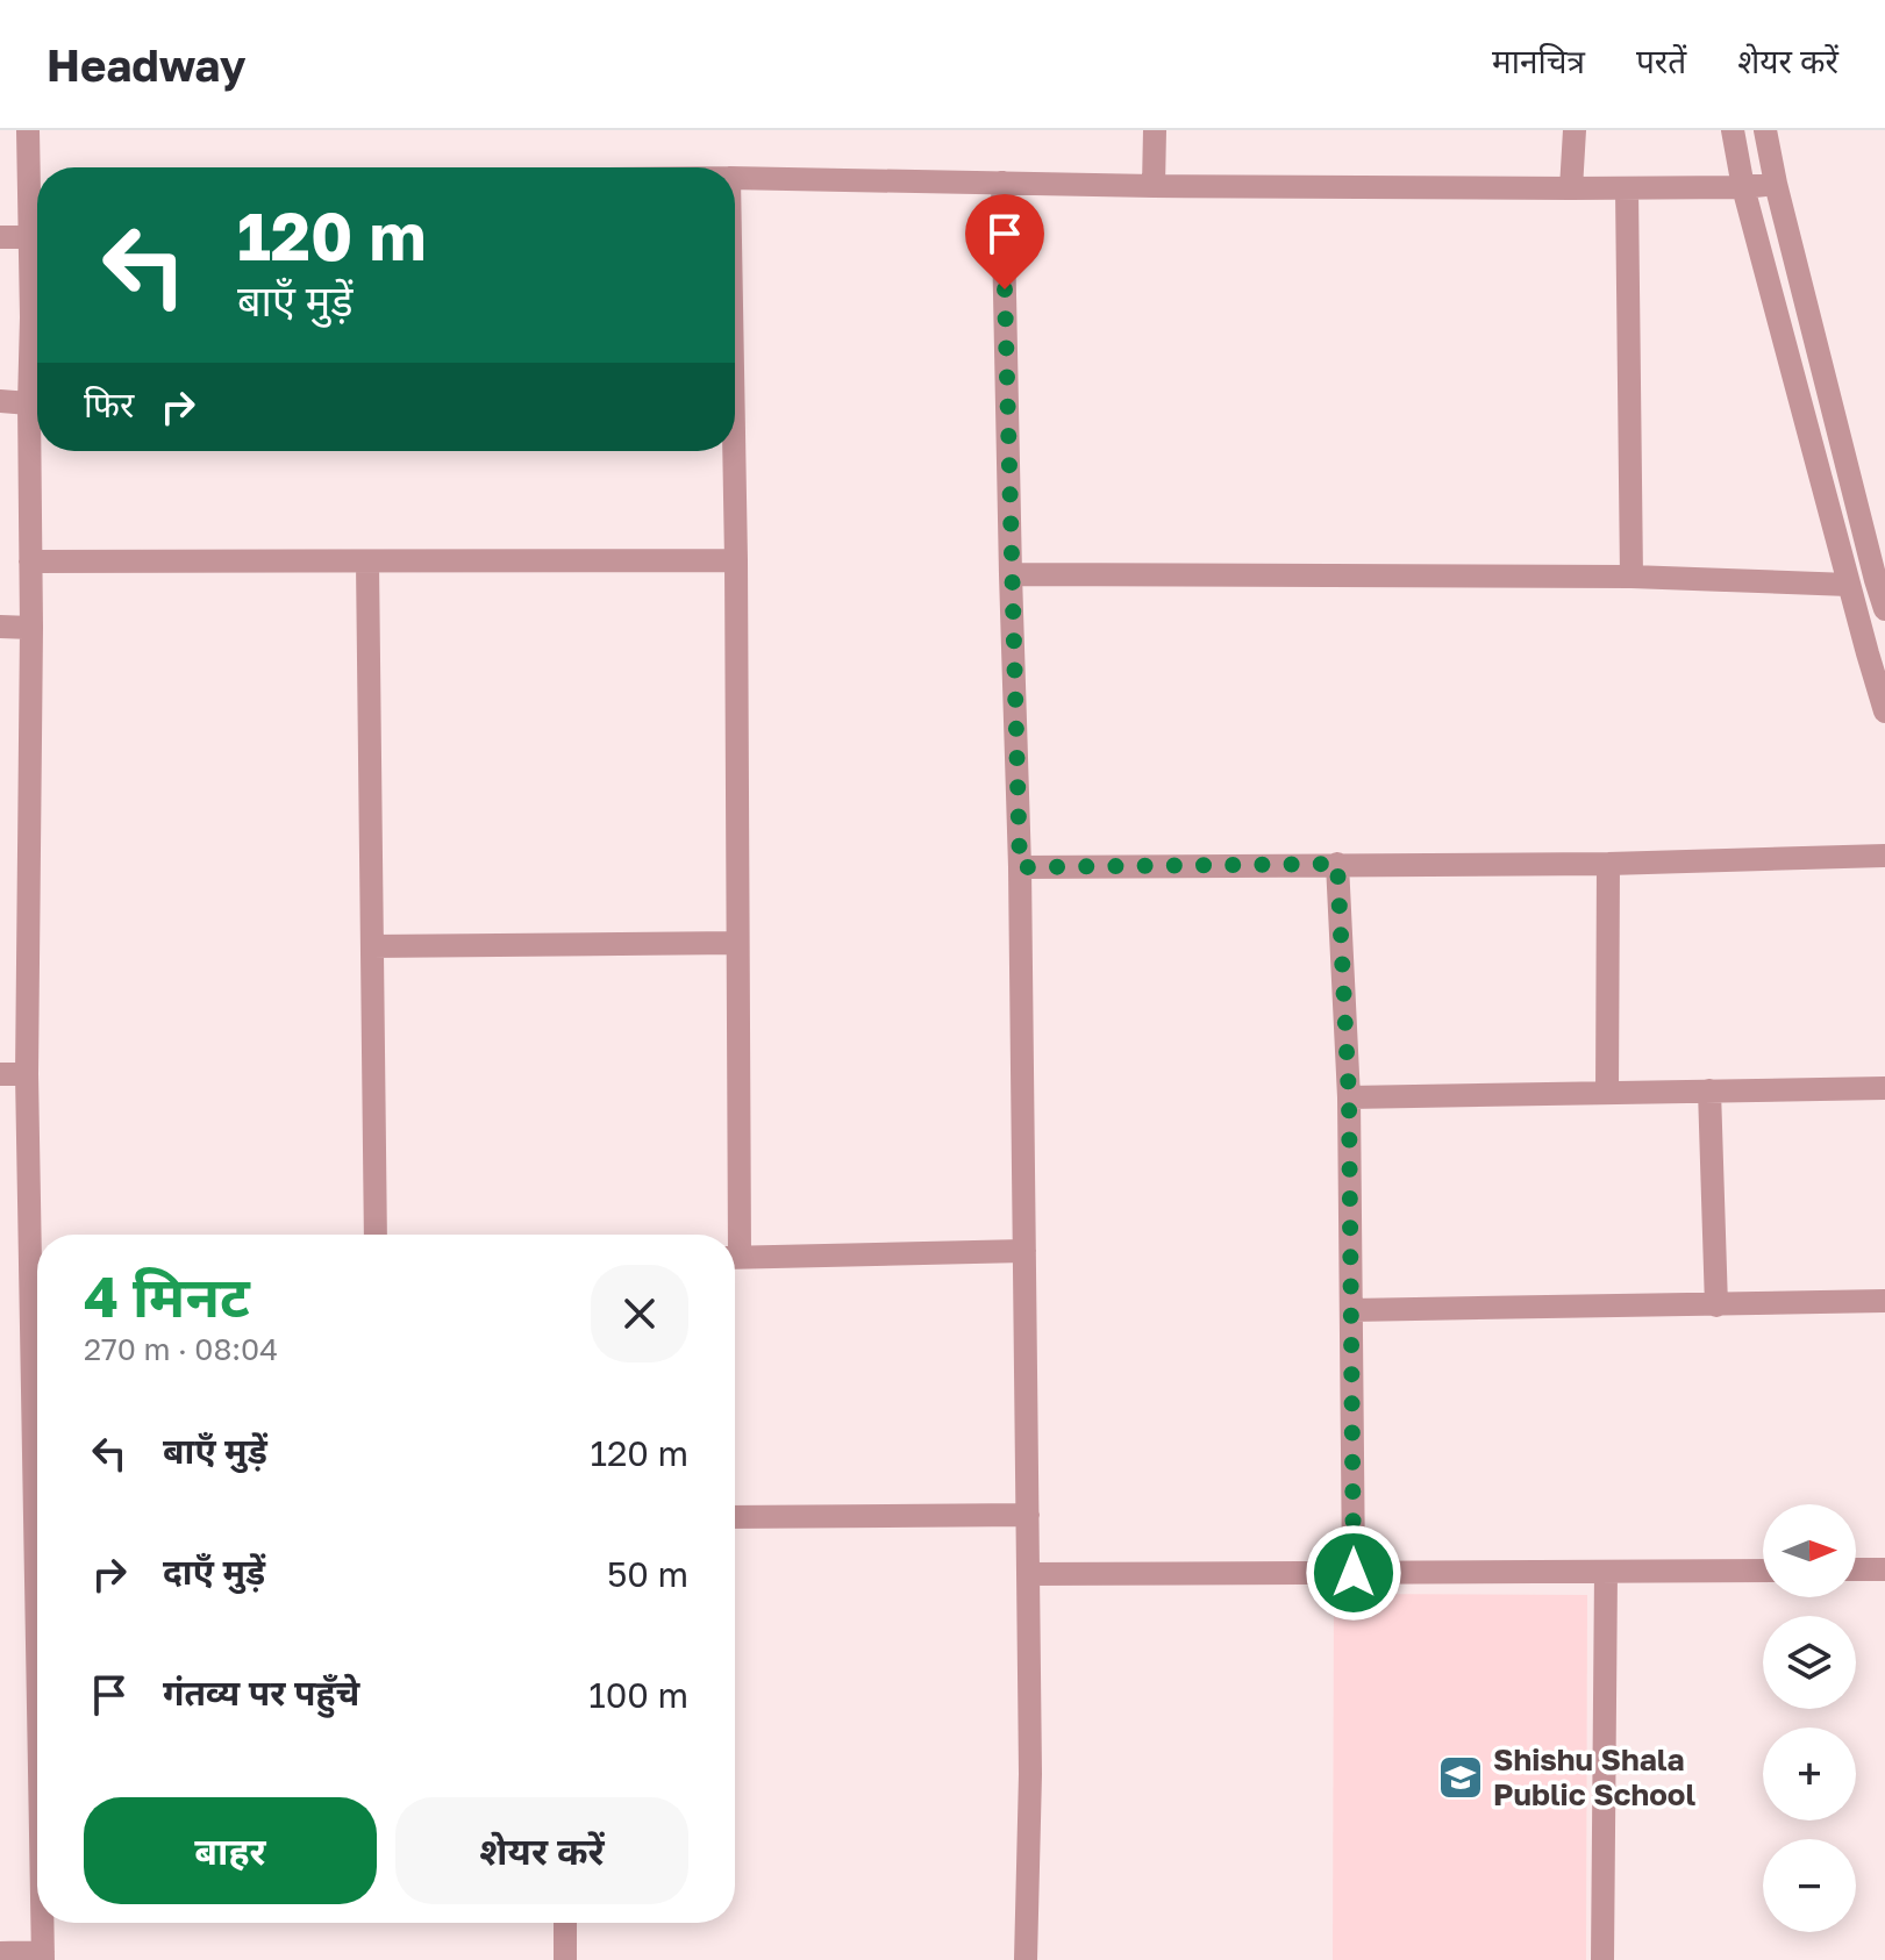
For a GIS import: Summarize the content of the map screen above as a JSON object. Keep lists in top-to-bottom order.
{
  "places": {
    "school or university": ["Shishu Shala Public School"]
  },
  "north": "right",
  "page": {
    "header": "Headway",
    "nav": ["मानचित्र", "परतें", "शेयर करें"],
    "turn": ["120 m", "बाएँ मुड़ें"],
    "then": "फिर",
    "heading": ["4 मिनट", "270 m · 08:04"],
    "list": [
      {
        "name": "बाएँ मुड़ें",
        "value": "120 m"
      },
      {
        "name": "दाएँ मुड़ें",
        "value": "50 m"
      },
      {
        "name": "गंतव्य पर पहुँचे",
        "value": "100 m"
      }
    ],
    "map_buttons": ["+", "−"],
    "buttons": ["बाहर", "शेयर करें"]
  }
}
